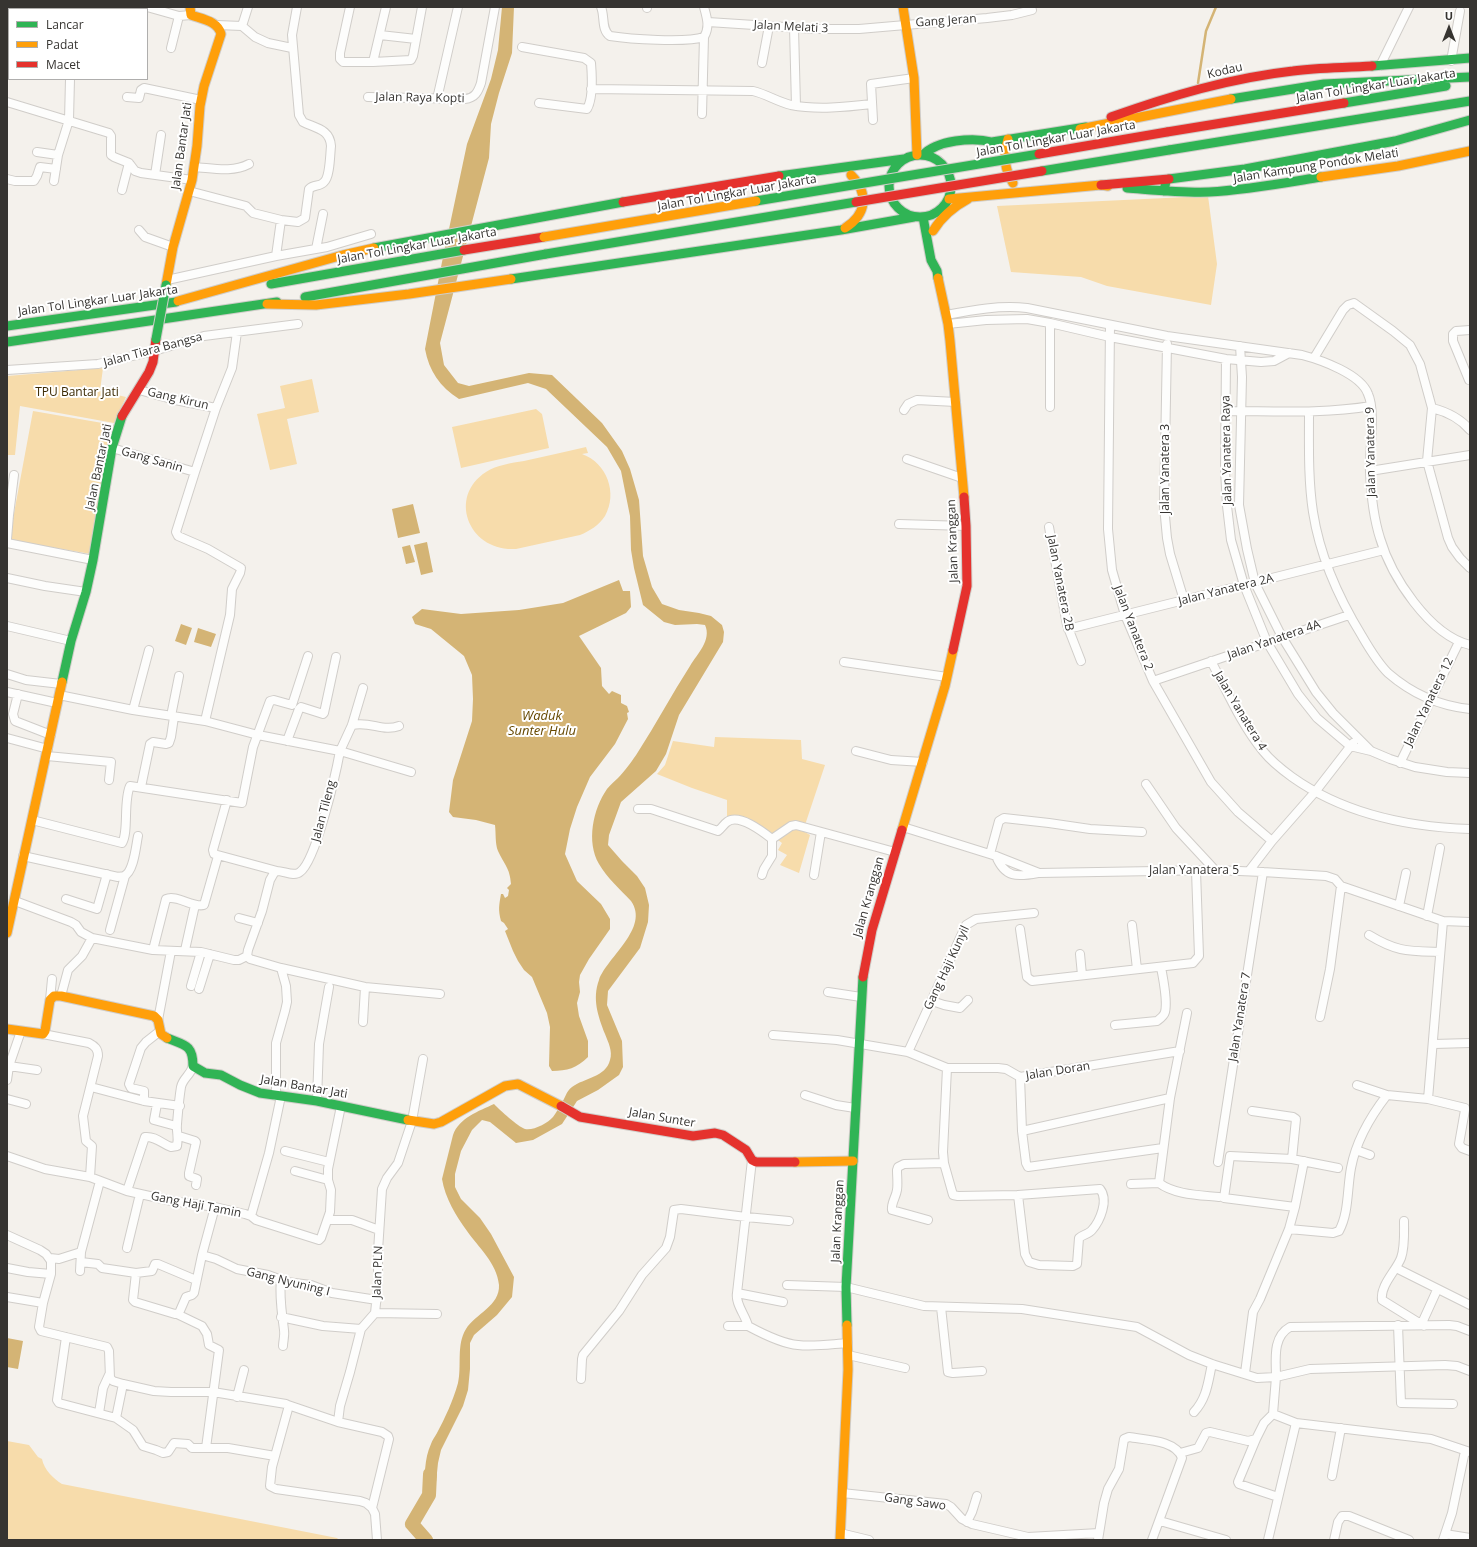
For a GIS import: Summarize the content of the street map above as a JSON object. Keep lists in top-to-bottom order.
{
  "streets": {
    "main road": [
      "Kodau",
      "Jalan Tol Lingkar Luar Jakarta",
      "Jalan Bantar Jati",
      "Jalan Kampung Pondok Melati",
      "Jalan Kranggan",
      "Jalan Sunter"
    ],
    "street": [
      "Gang Jeran",
      "Jalan Melati 3",
      "Jalan Raya Kopti",
      "Jalan Tiara Bangsa",
      "Gang Kirun",
      "Jalan Yanatera Raya",
      "Jalan Yanatera 9",
      "Gang Sanin",
      "Jalan Yanatera 3",
      "Jalan Yanatera 2B",
      "Jalan Yanatera 2A",
      "Jalan Yanatera 2",
      "Jalan Yanatera 4A",
      "Jalan Yanatera 12",
      "Jalan Yanatera 4",
      "Jalan Tileng",
      "Jalan Yanatera 5",
      "Gang Haji Kunyil",
      "Jalan Yanatera 7",
      "Jalan Doran",
      "Gang Haji Tamin",
      "Jalan PLN",
      "Gang Nyuning I",
      "Gang Sawo"
    ]
  },
  "crossings": [
    ["Gang Jeran", "Jalan Melati 3"],
    ["Kodau", "Jalan Kranggan"],
    ["Jalan Bantar Jati", "Jalan Tiara Bangsa"],
    ["Jalan Bantar Jati", "Gang Kirun"],
    ["Jalan Bantar Jati", "Gang Sanin"],
    ["Jalan Bantar Jati", "Jalan Sunter"],
    ["Jalan Bantar Jati", "Gang Haji Tamin"],
    ["Jalan Bantar Jati", "Jalan PLN"],
    ["Jalan Yanatera Raya", "Jalan Yanatera 2A"],
    ["Jalan Yanatera Raya", "Jalan Yanatera 4A"],
    ["Jalan Yanatera Raya", "Jalan Yanatera 12"],
    ["Jalan Yanatera Raya", "Jalan Yanatera 5"],
    ["Jalan Yanatera 9", "Jalan Yanatera 2A"],
    ["Jalan Yanatera 9", "Jalan Yanatera 12"],
    ["Jalan Yanatera 3", "Jalan Yanatera 2A"],
    ["Jalan Kranggan", "Jalan Doran"],
    ["Jalan Kranggan", "Gang Sawo"],
    ["Jalan Yanatera 2B", "Jalan Yanatera 2A"],
    ["Jalan Yanatera 2A", "Jalan Yanatera 2"],
    ["Jalan Yanatera 2", "Jalan Yanatera 4A"],
    ["Jalan Yanatera 2", "Jalan Yanatera 5"],
    ["Jalan Yanatera 4A", "Jalan Yanatera 4"],
    ["Jalan Yanatera 4", "Jalan Yanatera 5"],
    ["Gang Haji Kunyil", "Jalan Doran"],
    ["Jalan PLN", "Gang Nyuning I"]
  ],
  "water": ["Waduk Sunter Hulu"],
  "parks": ["TPU Bantar Jati"],
  "legend": ["Lancar", "Padat", "Macet"],
  "north": "top"
}
